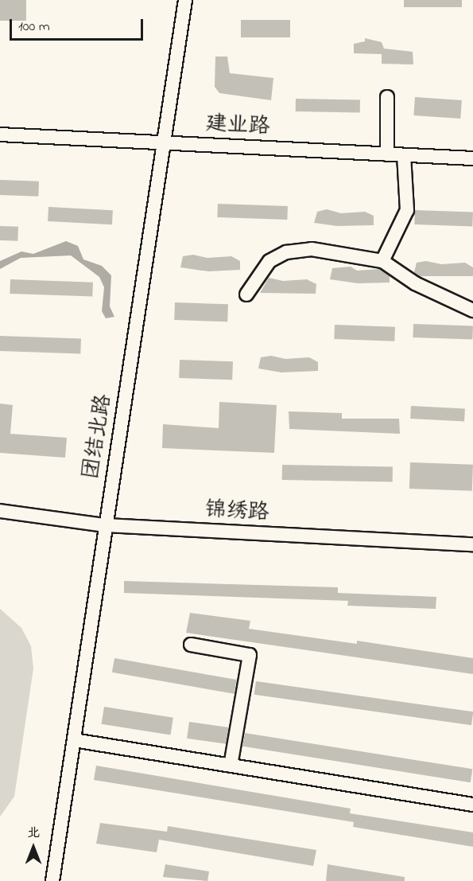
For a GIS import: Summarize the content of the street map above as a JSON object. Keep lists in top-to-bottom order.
{
  "streets": {
    "street": ["建业路", "团结北路", "锦绣路"]
  },
  "crossings": [
    ["建业路", "团结北路"],
    ["团结北路", "锦绣路"]
  ],
  "scale_bar": "100 m",
  "north": "top"
}
